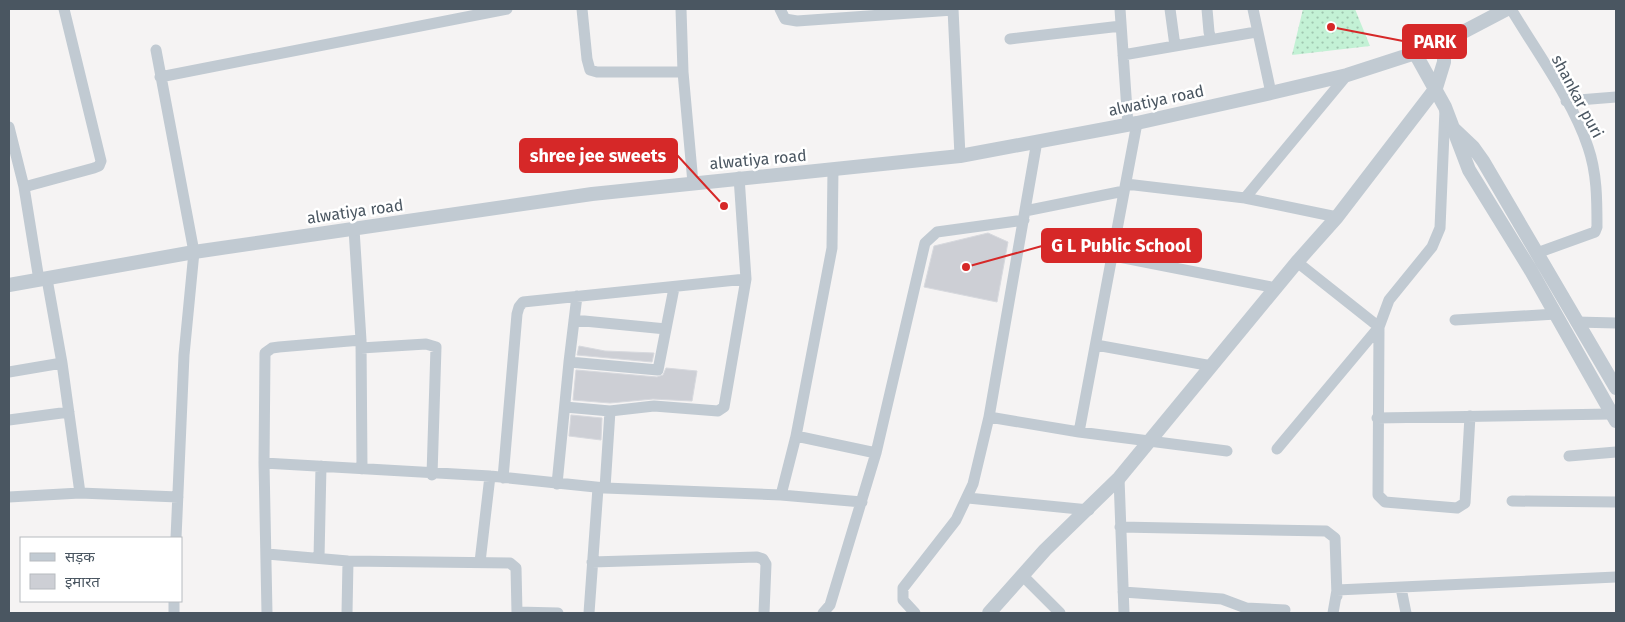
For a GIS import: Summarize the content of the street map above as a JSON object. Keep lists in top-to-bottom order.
{
  "streets": {
    "street": ["shankar puri", "alwatiya road"]
  },
  "places": ["PARK", "shree jee sweets", "G L Public School"],
  "legend": ["सड़क", "इमारत"]
}
